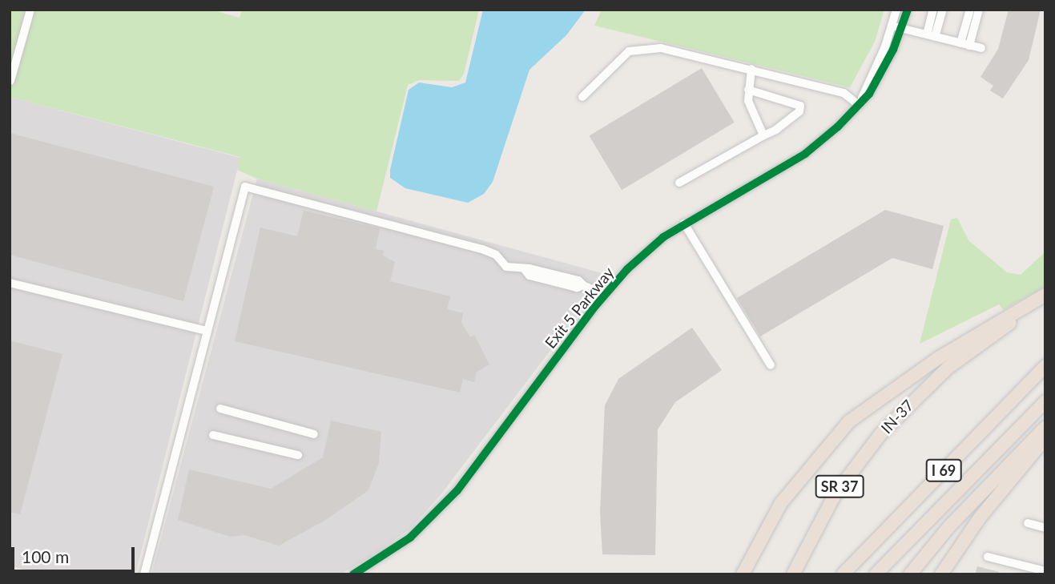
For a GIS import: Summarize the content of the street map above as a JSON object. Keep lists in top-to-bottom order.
{
  "streets": {
    "highway": ["IN-37", "I 69", "SR 37"],
    "street": ["Exit 5 Parkway"]
  },
  "scale_bar": "100 m"
}
